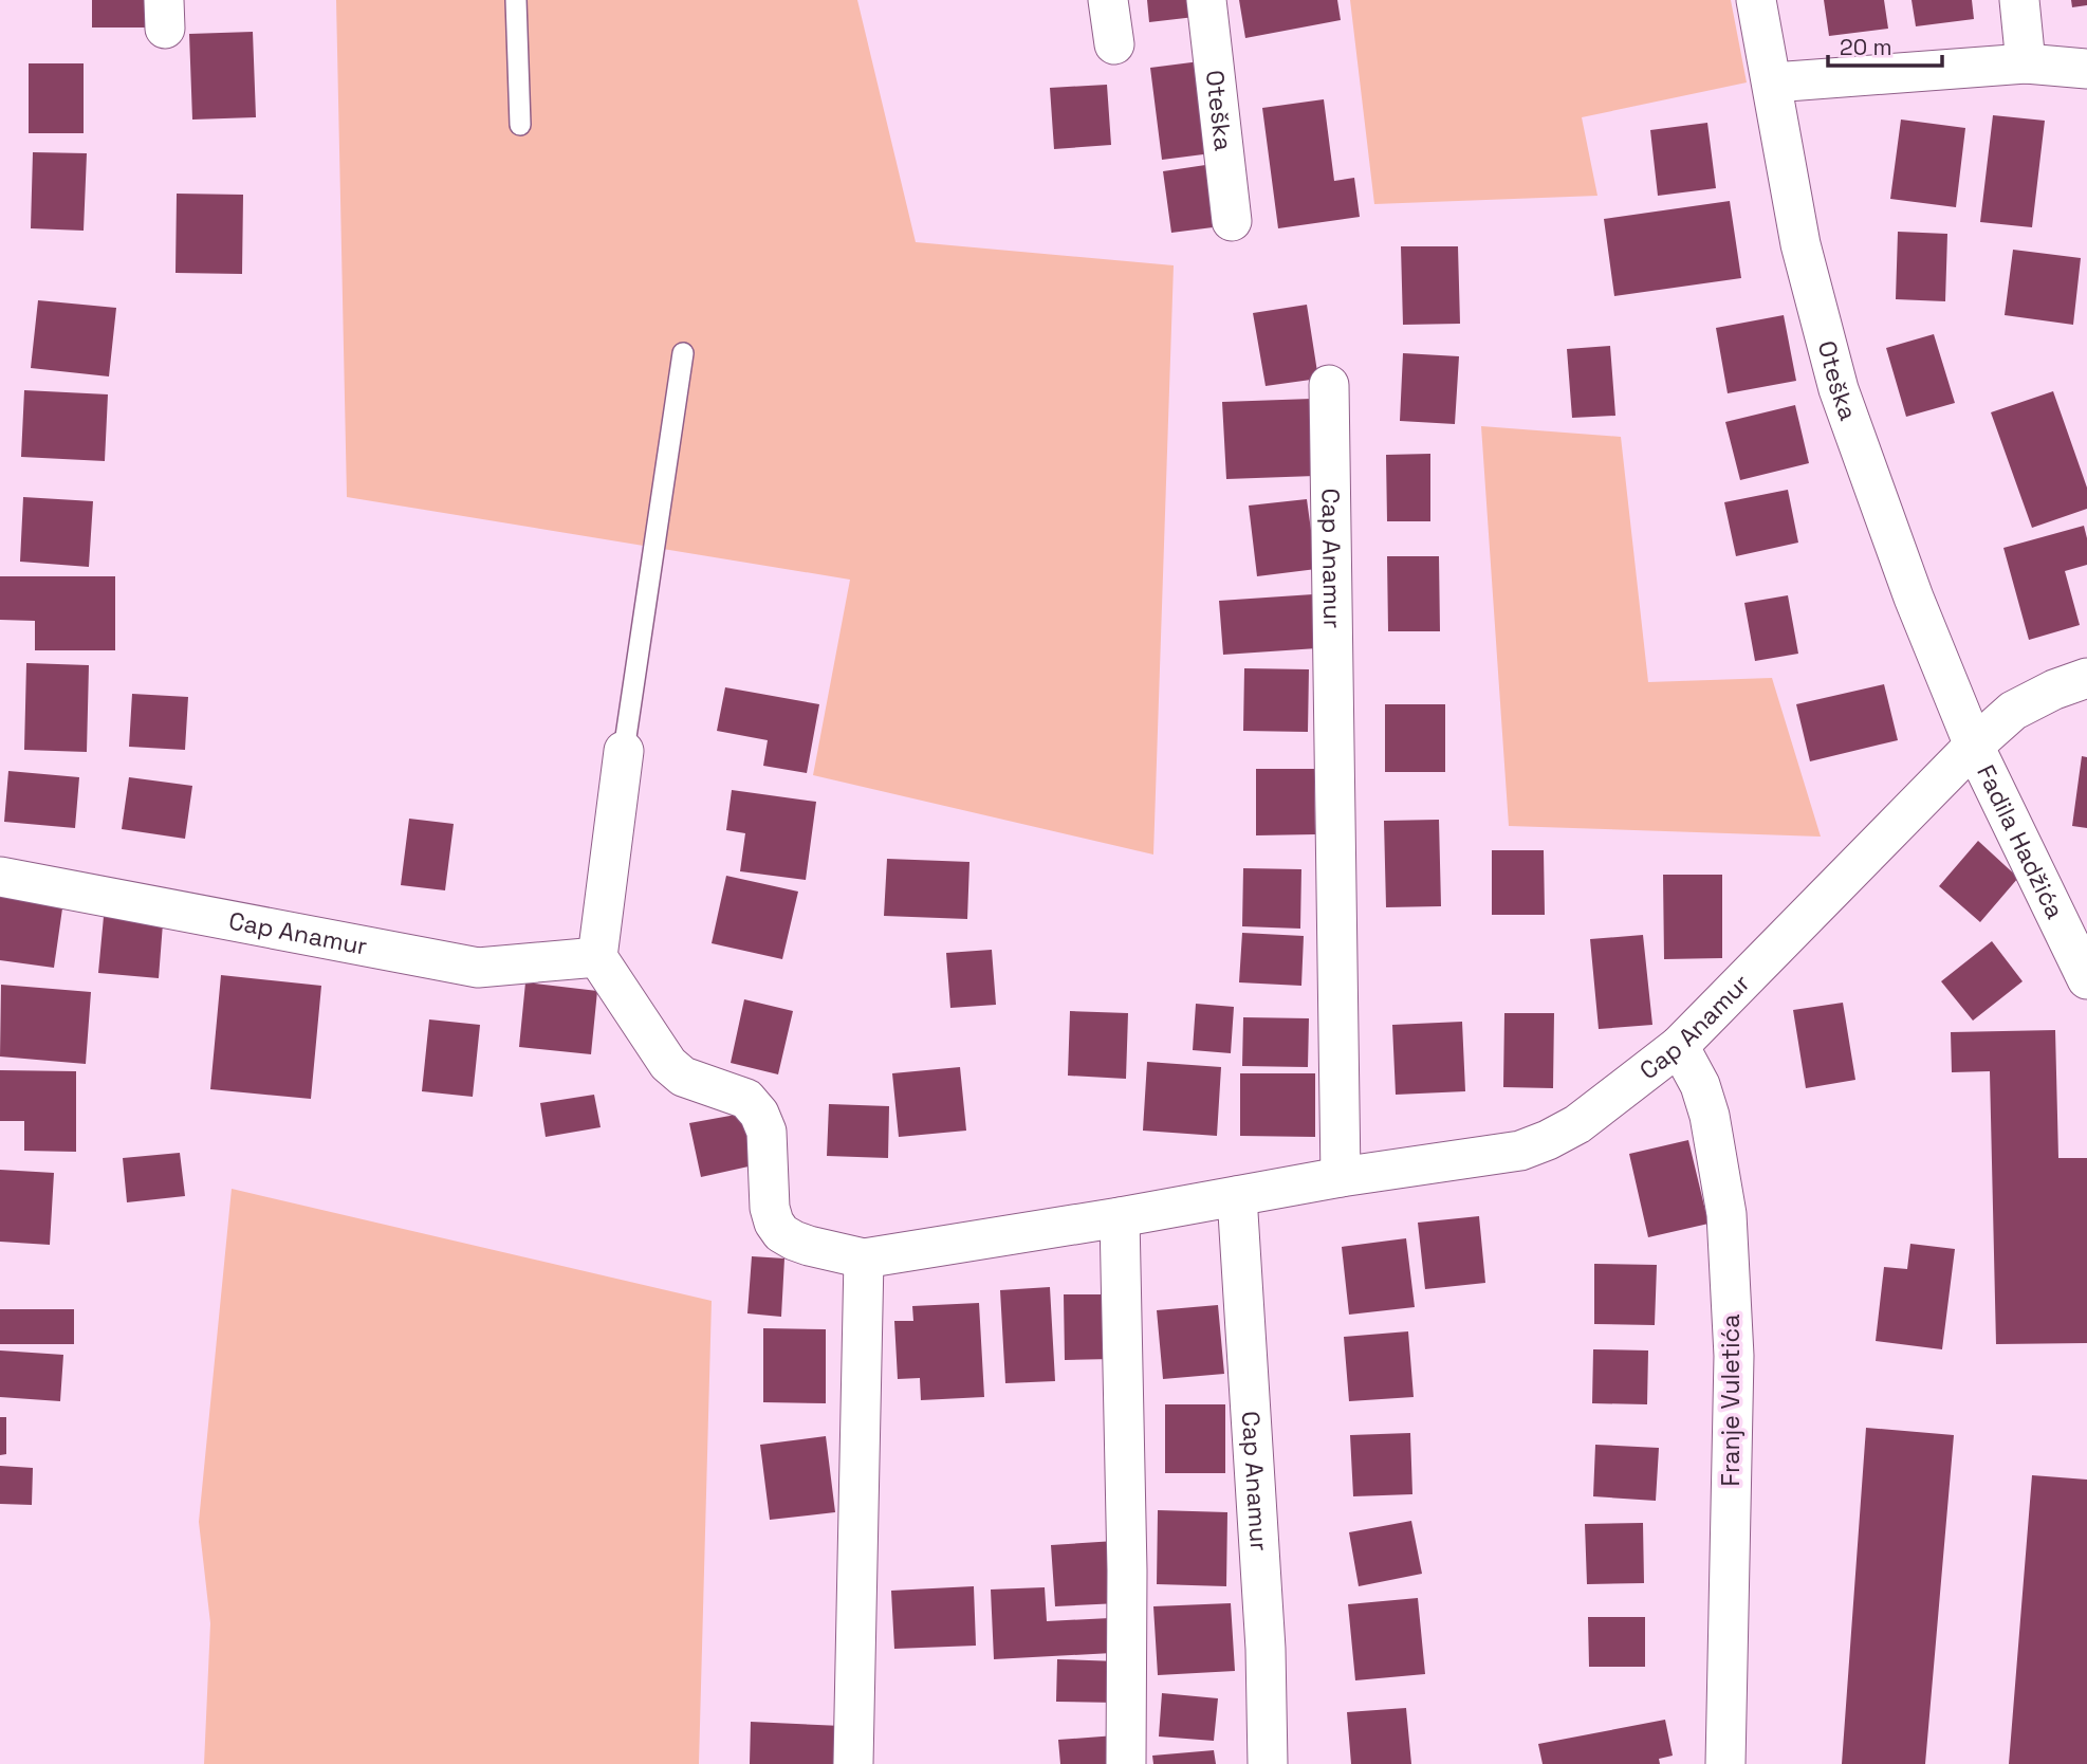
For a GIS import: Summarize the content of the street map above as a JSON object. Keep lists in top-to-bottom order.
{
  "streets": {
    "street": [
      "Oteška",
      "Cap Anamur",
      "Fadila Hadžića",
      "Franje Vuletića"
    ]
  },
  "crossings": [
    ["Oteška", "Cap Anamur"],
    ["Oteška", "Fadila Hadžića"],
    ["Cap Anamur", "Fadila Hadžića"],
    ["Cap Anamur", "Franje Vuletića"]
  ],
  "scale_bar": "20 m"
}
